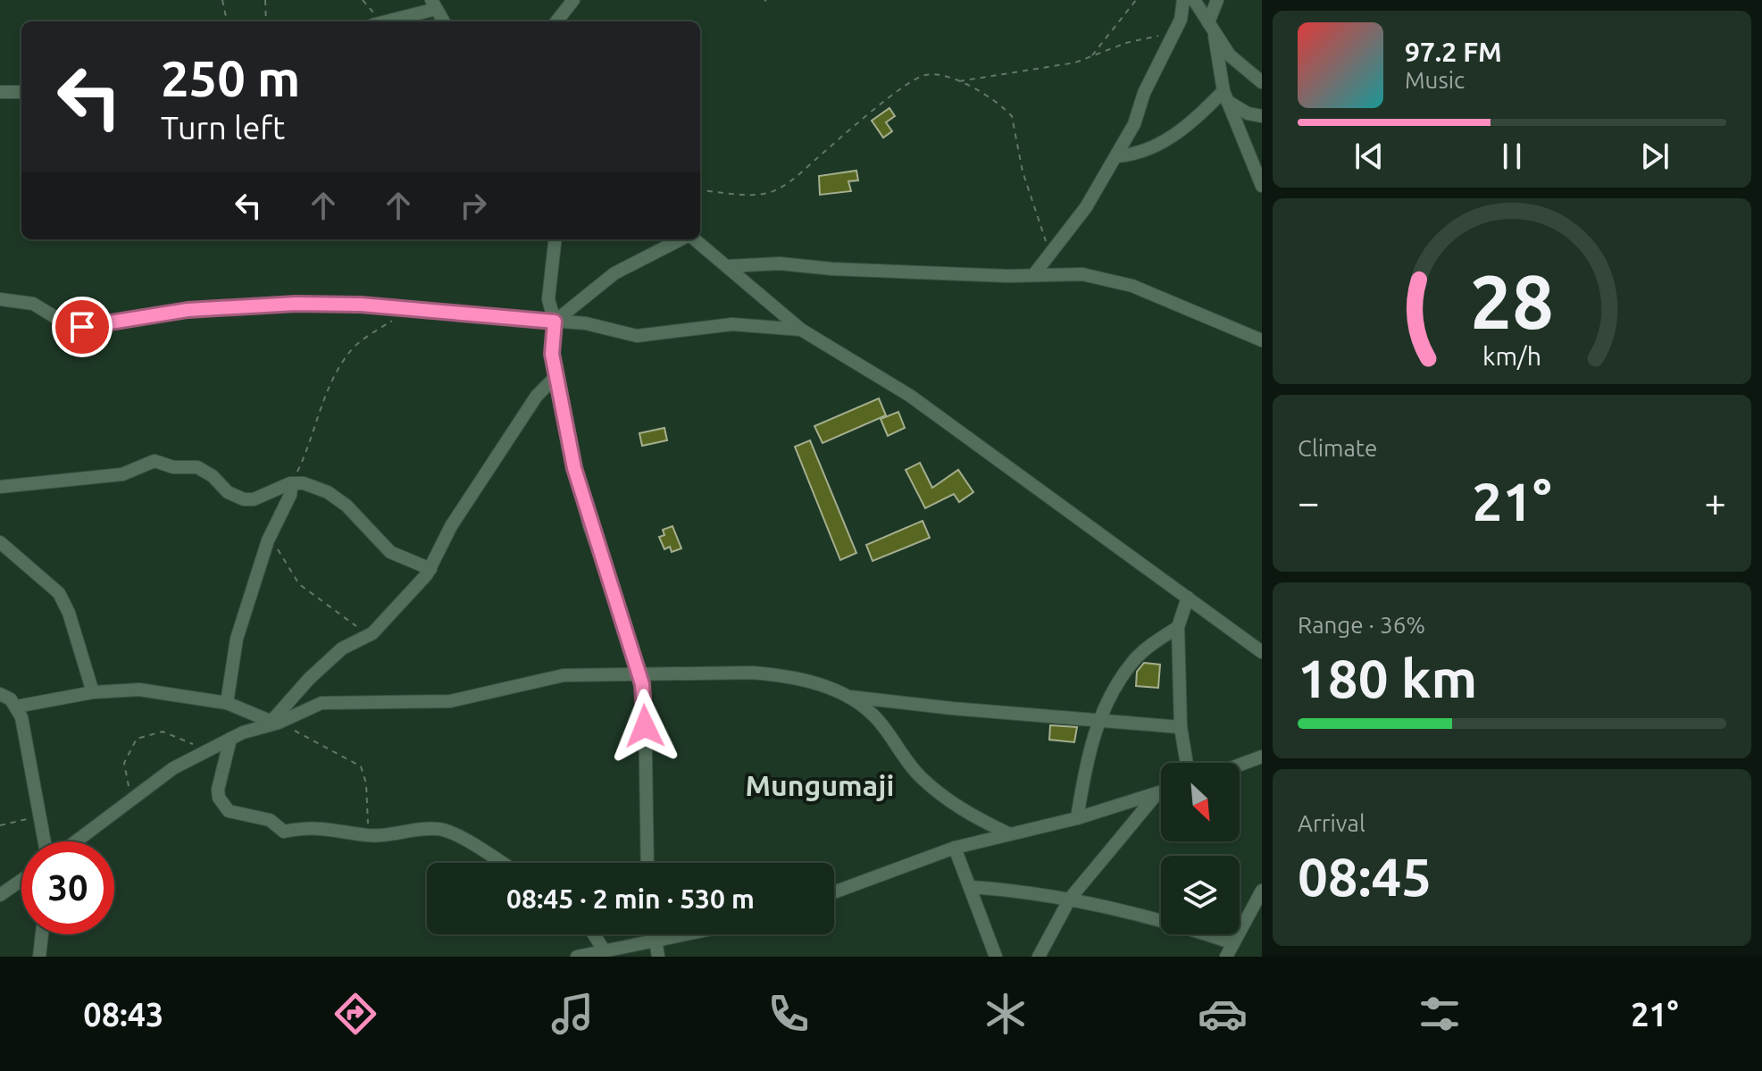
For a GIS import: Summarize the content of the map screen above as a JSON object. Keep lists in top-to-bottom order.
{
  "districts": ["Mungumaji"],
  "north": "bottom right",
  "page": {
    "turn": ["250 m", "Turn left"],
    "song": ["97.2 FM", "Music"],
    "tile": [
      "Climate",
      ["Range · 36%", "180 km"],
      ["Arrival", "08:45"]
    ],
    "heat": ["−", "21°", "+"],
    "limit": "30",
    "trip": "08:45 · 2 min · 530 m",
    "tabs": ["08:43", "21°"],
    "gauge": ["28", "km/h"]
  }
}
